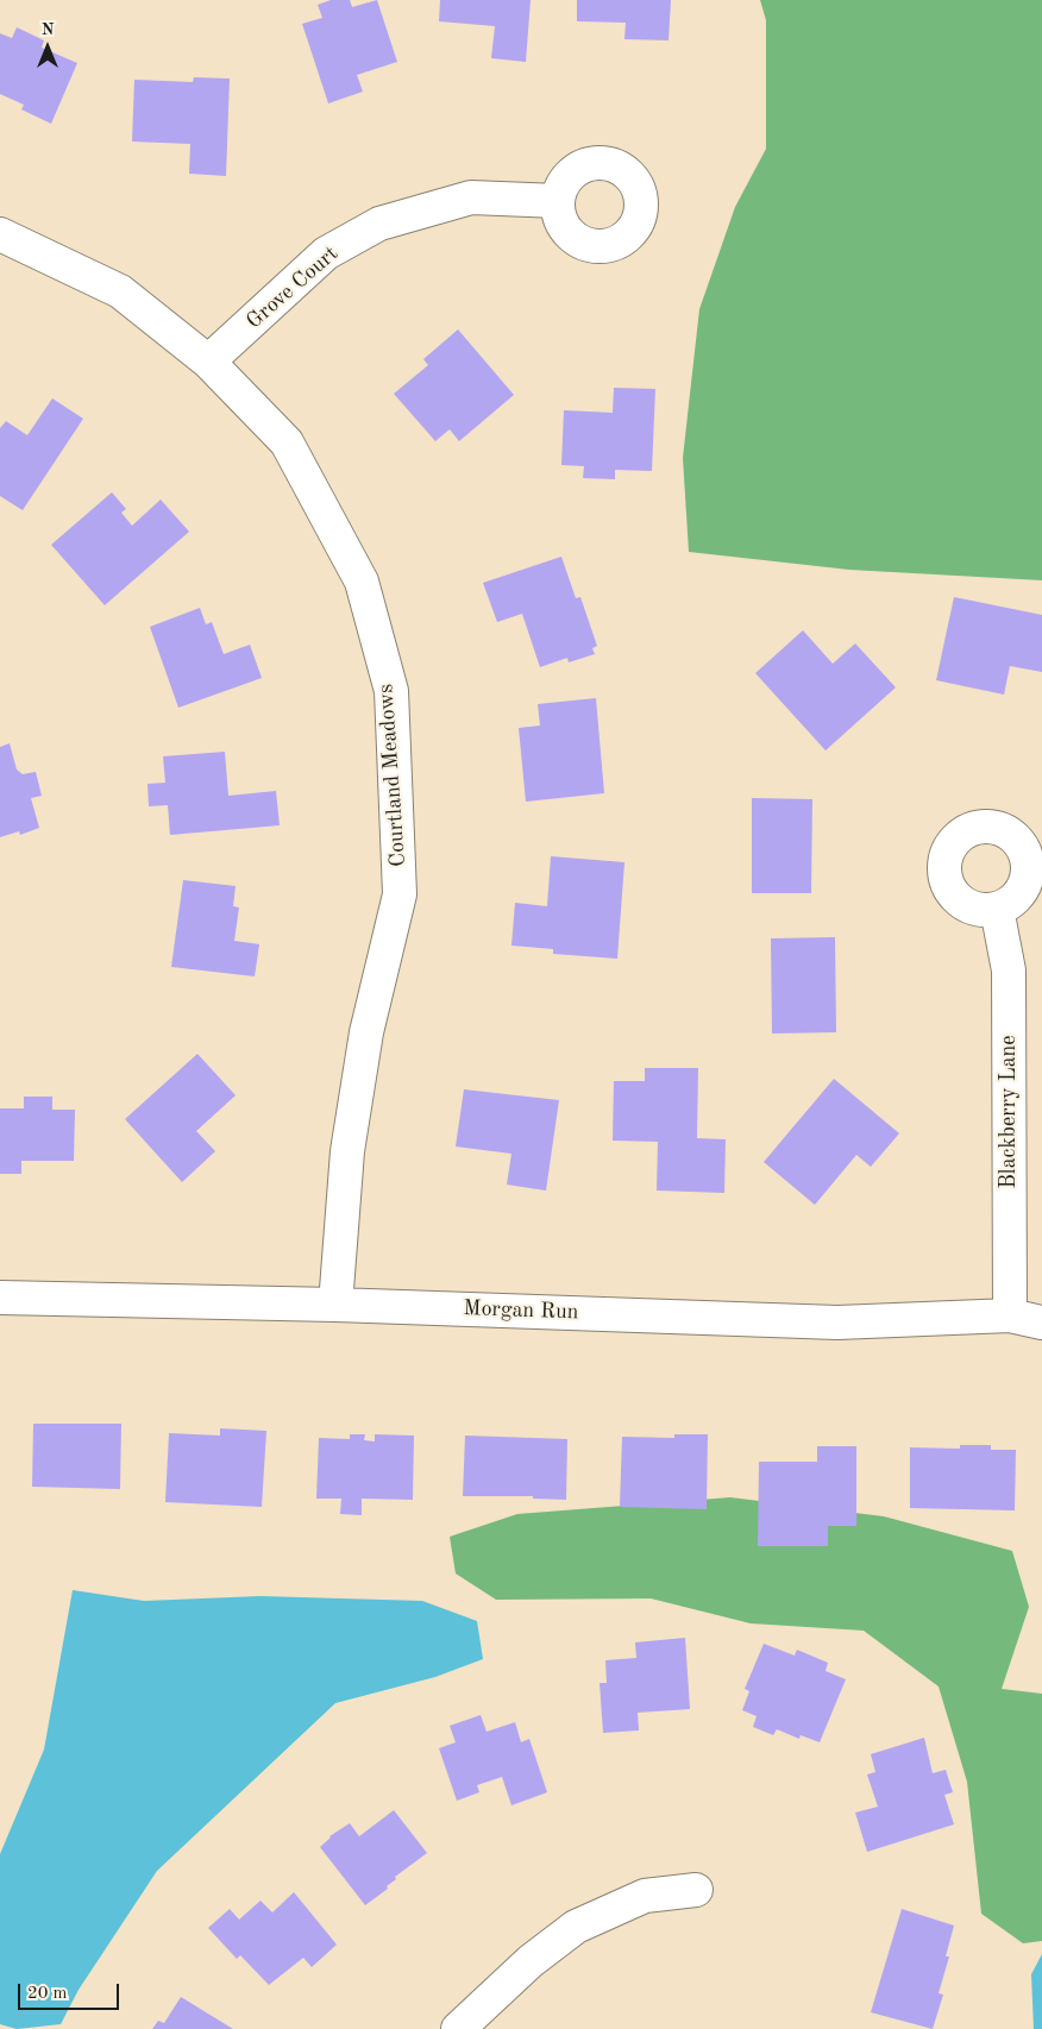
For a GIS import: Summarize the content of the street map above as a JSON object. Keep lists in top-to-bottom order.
{
  "streets": {
    "street": [
      "Grove Court",
      "Courtland Meadows",
      "Blackberry Lane",
      "Morgan Run"
    ]
  },
  "crossings": [
    ["Grove Court", "Courtland Meadows"],
    ["Courtland Meadows", "Morgan Run"],
    ["Blackberry Lane", "Morgan Run"]
  ],
  "scale_bar": "20 m",
  "north": "top"
}
